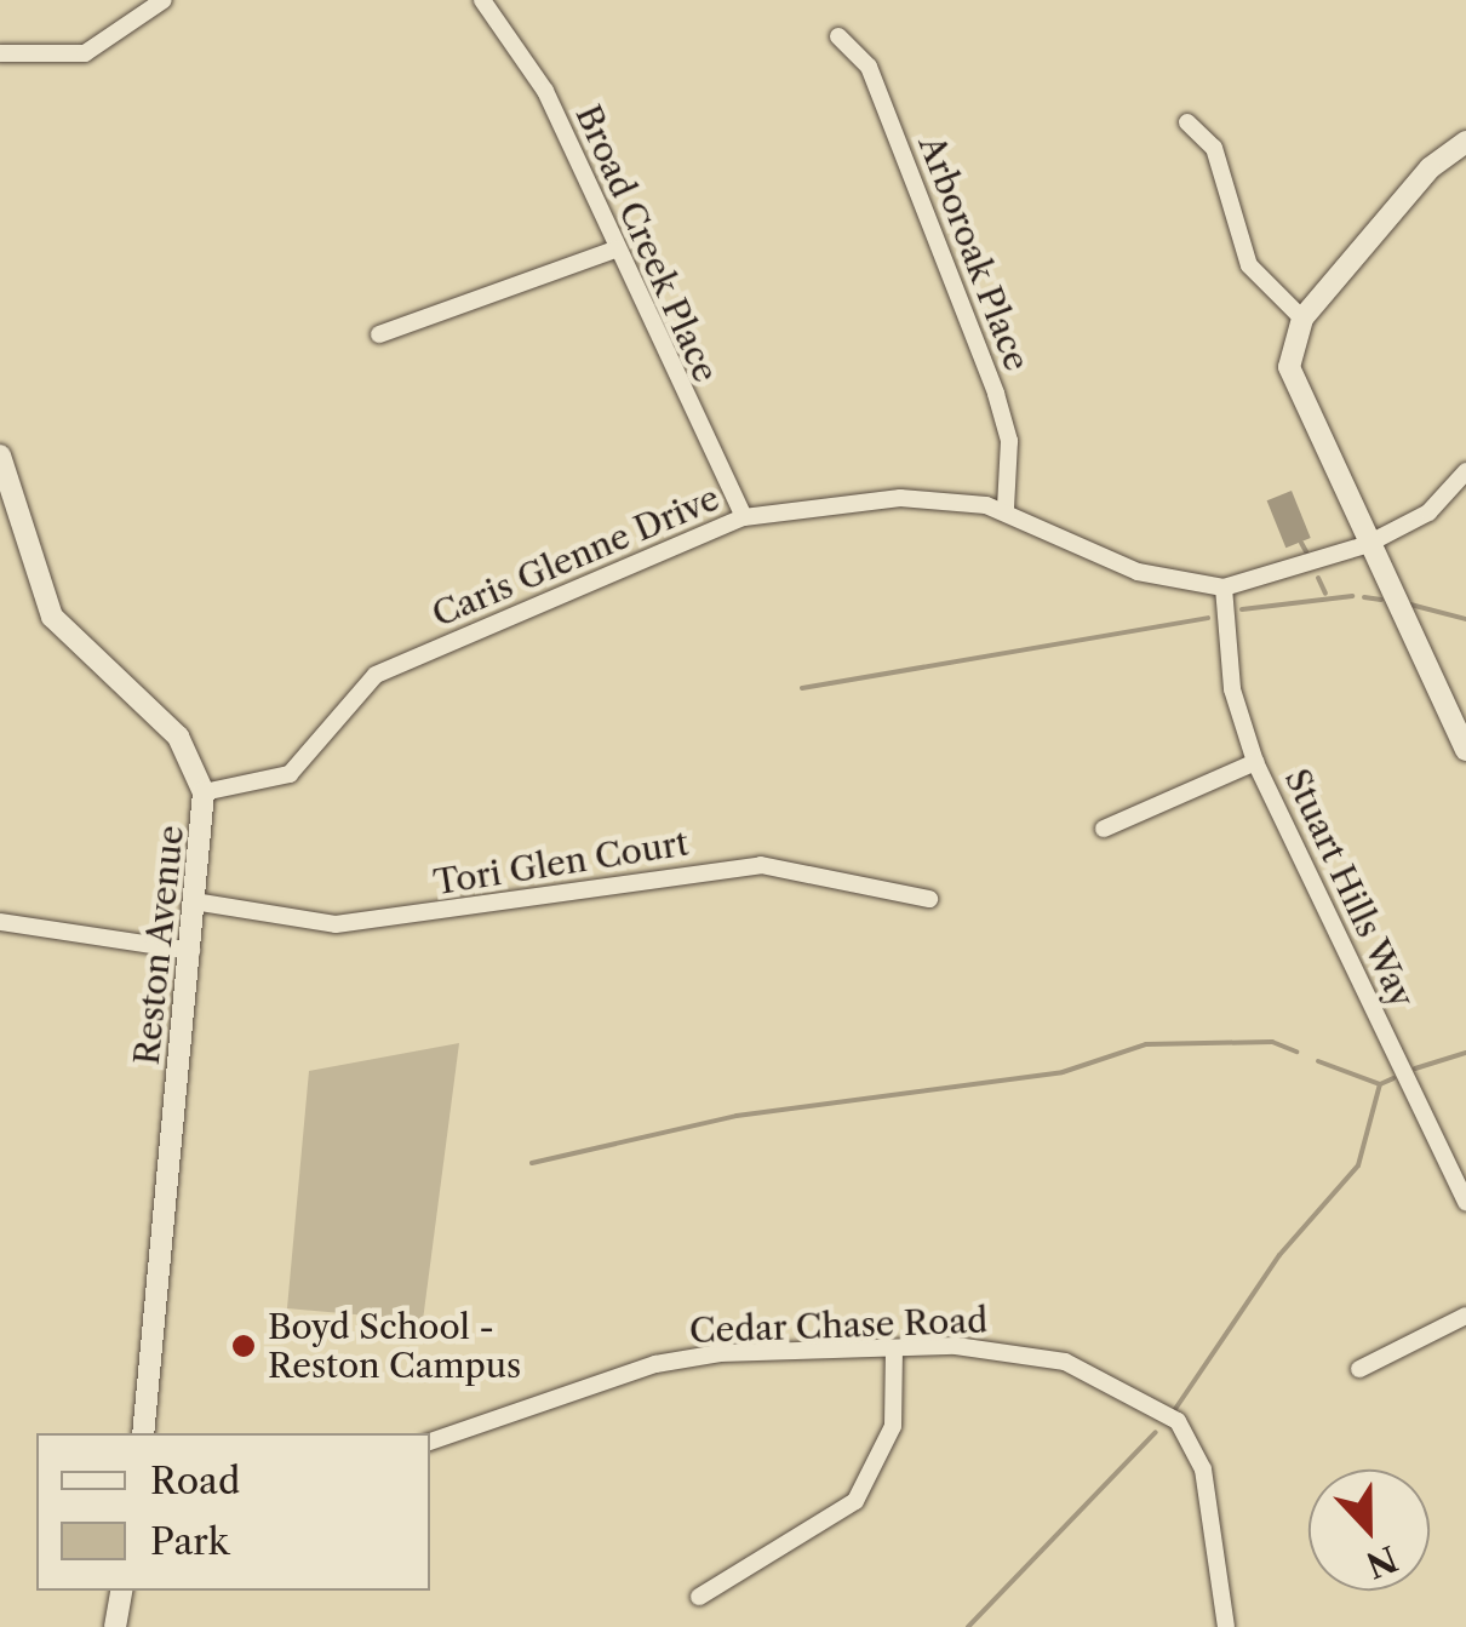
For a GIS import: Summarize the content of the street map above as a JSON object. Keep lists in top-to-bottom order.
{
  "streets": {
    "street": [
      "Broad Creek Place",
      "Arboroak Place",
      "Caris Glenne Drive",
      "Tori Glen Court",
      "Stuart Hills Way",
      "Reston Avenue",
      "Cedar Chase Road"
    ]
  },
  "crossings": [
    ["Broad Creek Place", "Caris Glenne Drive"],
    ["Arboroak Place", "Caris Glenne Drive"],
    ["Caris Glenne Drive", "Stuart Hills Way"],
    ["Caris Glenne Drive", "Reston Avenue"],
    ["Tori Glen Court", "Reston Avenue"]
  ],
  "places": ["Boyd School - Reston Campus"],
  "legend": ["Road", "Park"],
  "north": "bottom"
}
